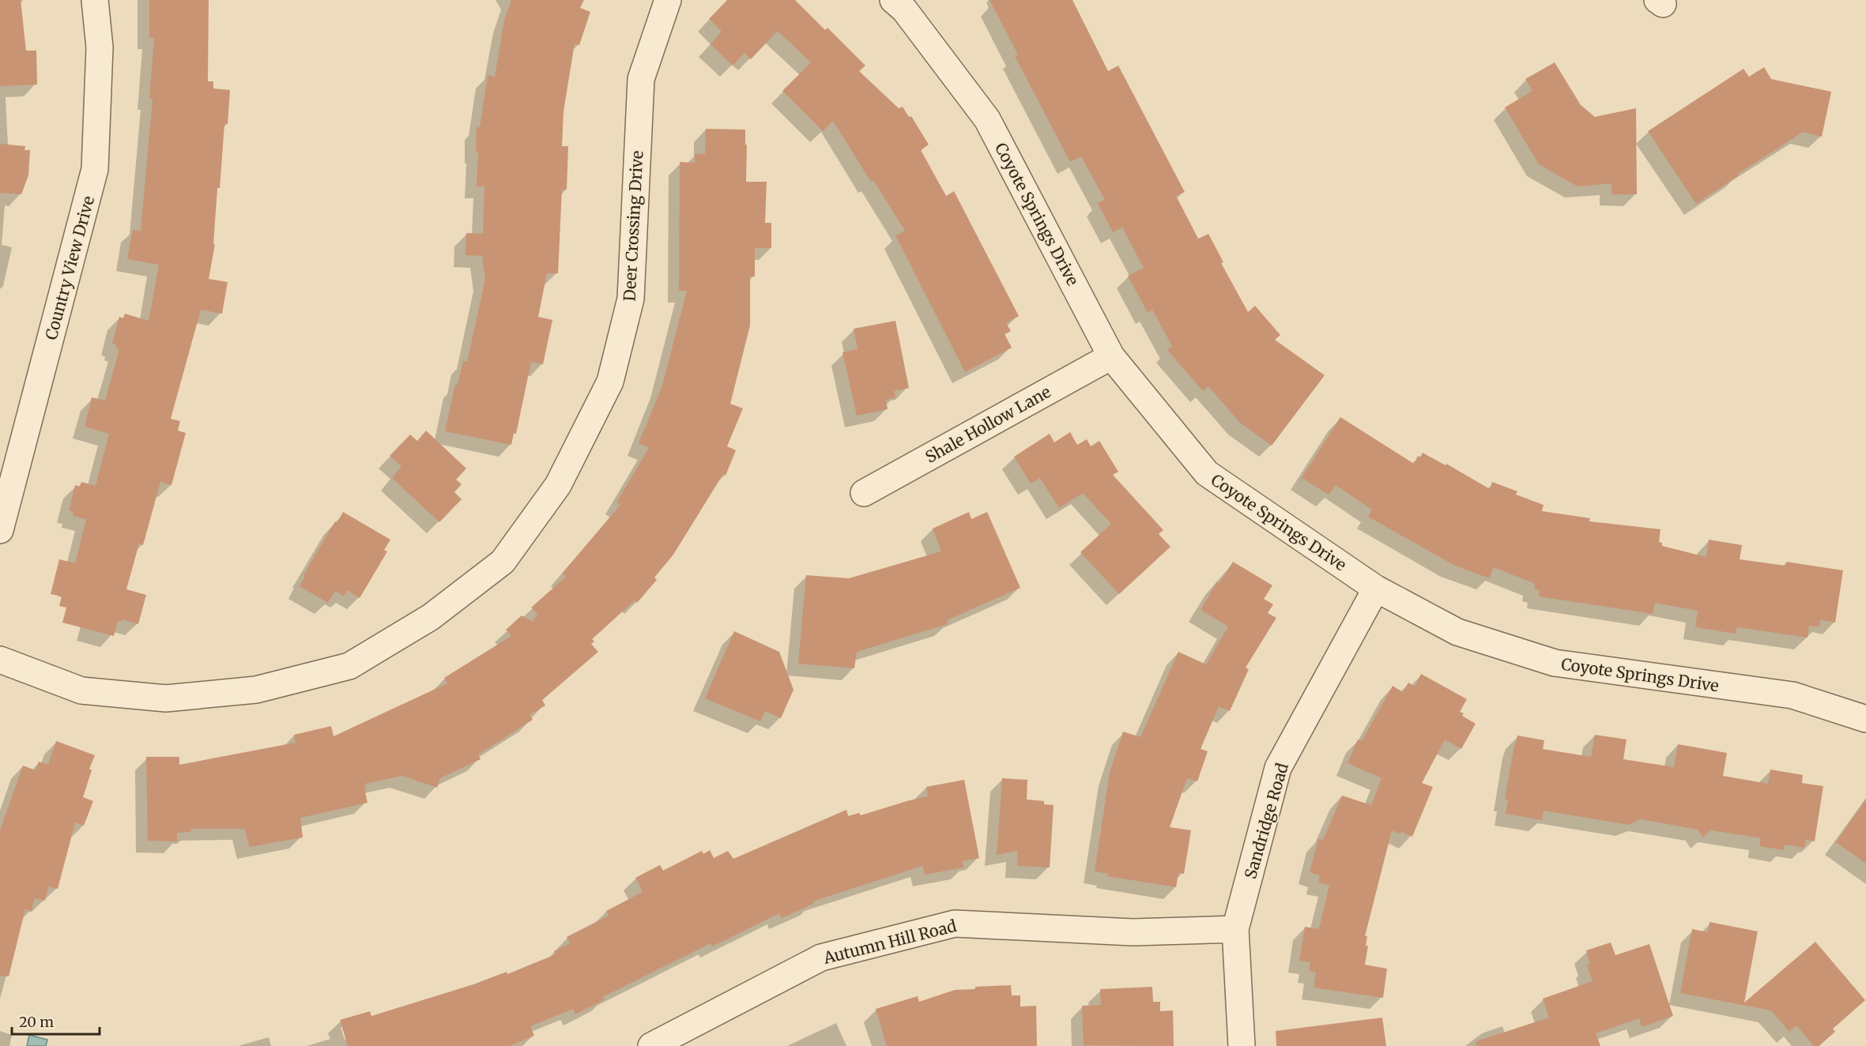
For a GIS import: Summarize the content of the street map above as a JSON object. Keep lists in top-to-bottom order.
{
  "streets": {
    "street": [
      "Coyote Springs Drive",
      "Deer Crossing Drive",
      "Country View Drive",
      "Shale Hollow Lane",
      "Sandridge Road",
      "Autumn Hill Road"
    ]
  },
  "crossings": [
    ["Coyote Springs Drive", "Shale Hollow Lane"],
    ["Coyote Springs Drive", "Sandridge Road"],
    ["Sandridge Road", "Autumn Hill Road"]
  ],
  "scale_bar": "20 m"
}
